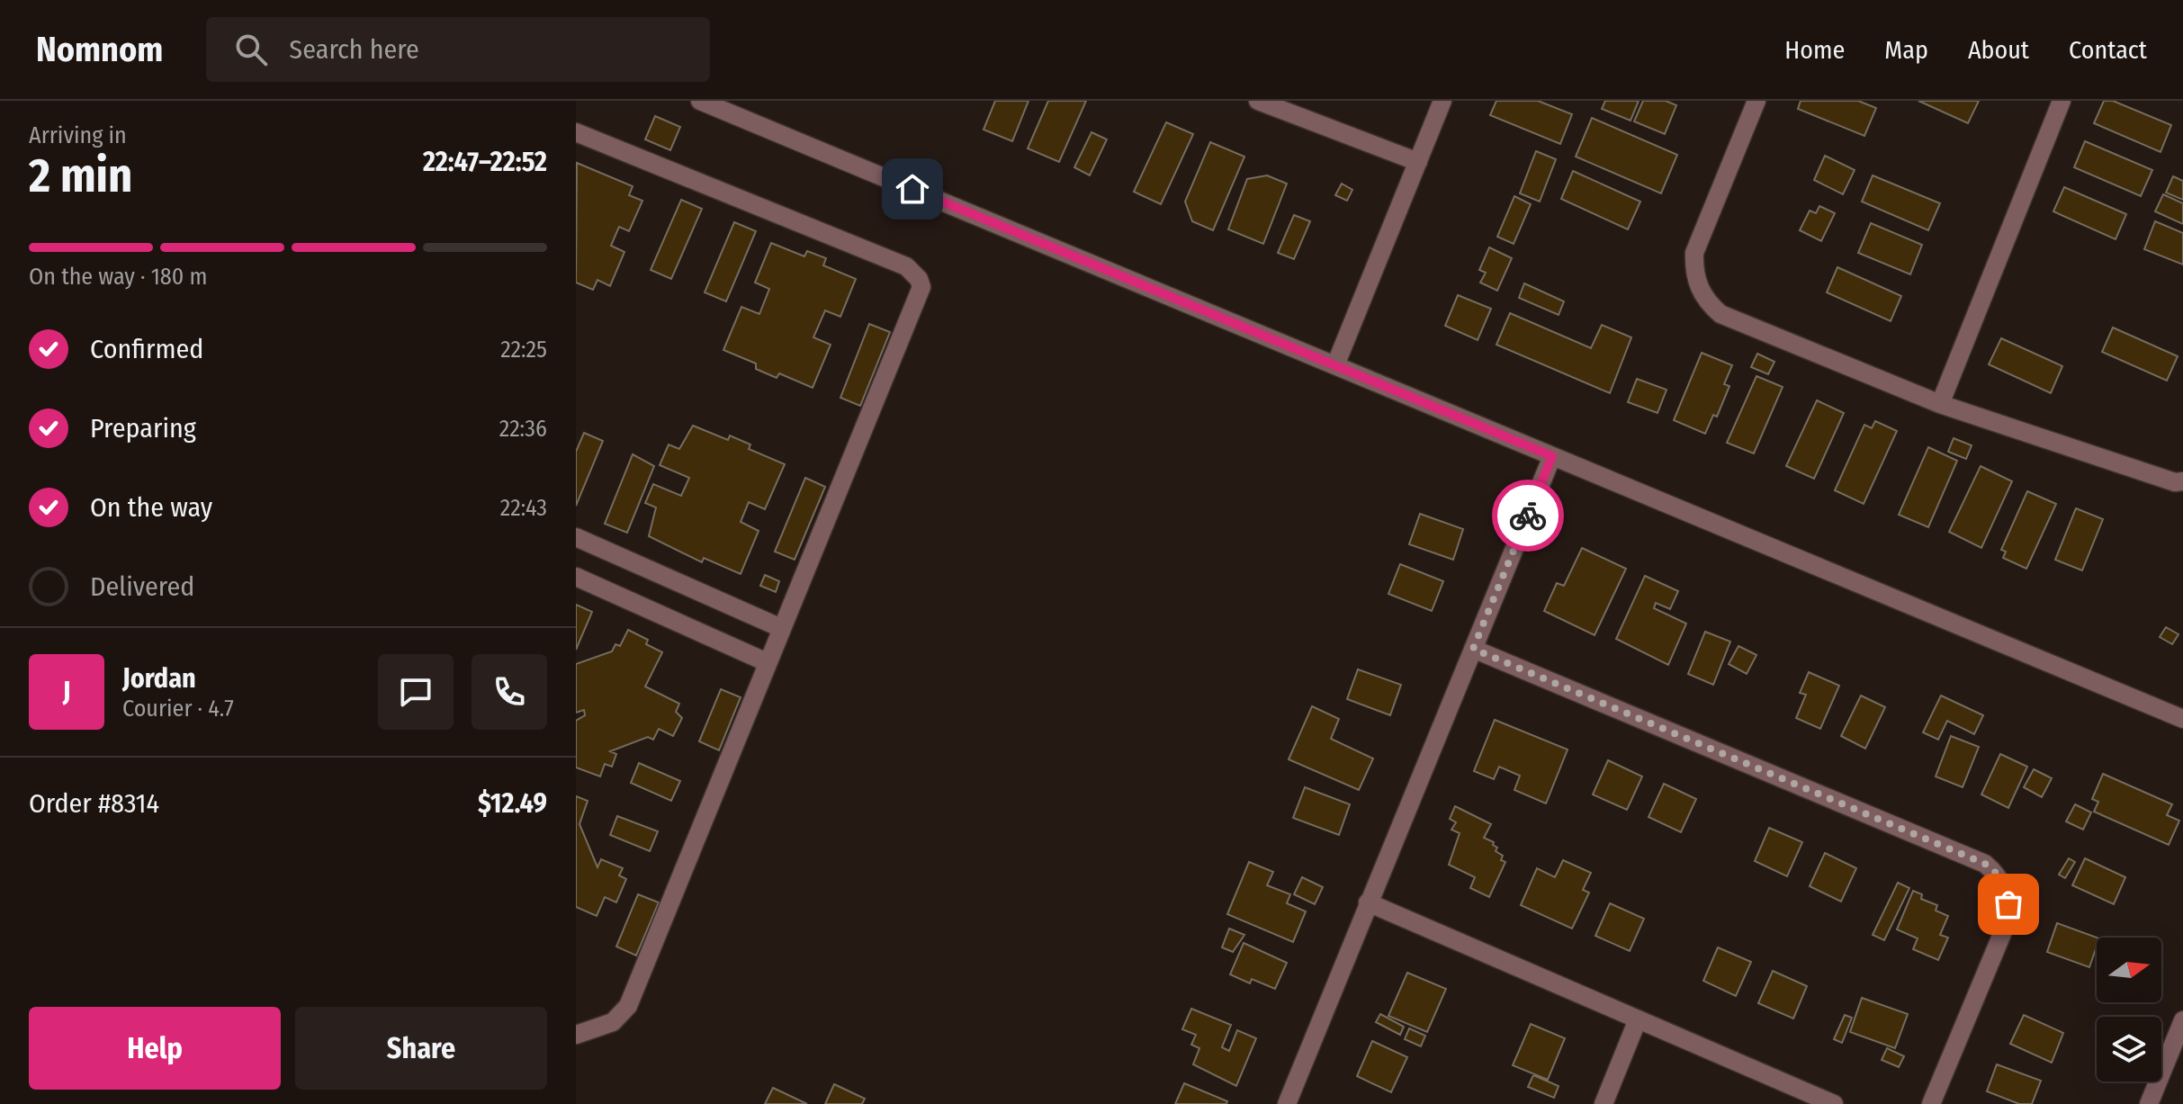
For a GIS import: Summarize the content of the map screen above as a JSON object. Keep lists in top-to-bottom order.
{
  "north": "right",
  "page": {
    "header": "Nomnom",
    "search": "Search here",
    "nav": [
      "Home",
      "Map",
      "About",
      "Contact"
    ],
    "heading": ["2 min", "Arriving in", "22:47–22:52"],
    "panel": [
      "Jordan",
      "Courier · 4.7",
      "Order #8314",
      "$12.49"
    ],
    "bar": "On the way · 180 m",
    "list": [
      ["Confirmed", "22:25"],
      ["Preparing", "22:36"],
      ["On the way", "22:43"],
      "Delivered"
    ],
    "round": "J",
    "buttons": ["Help", "Share"]
  }
}
